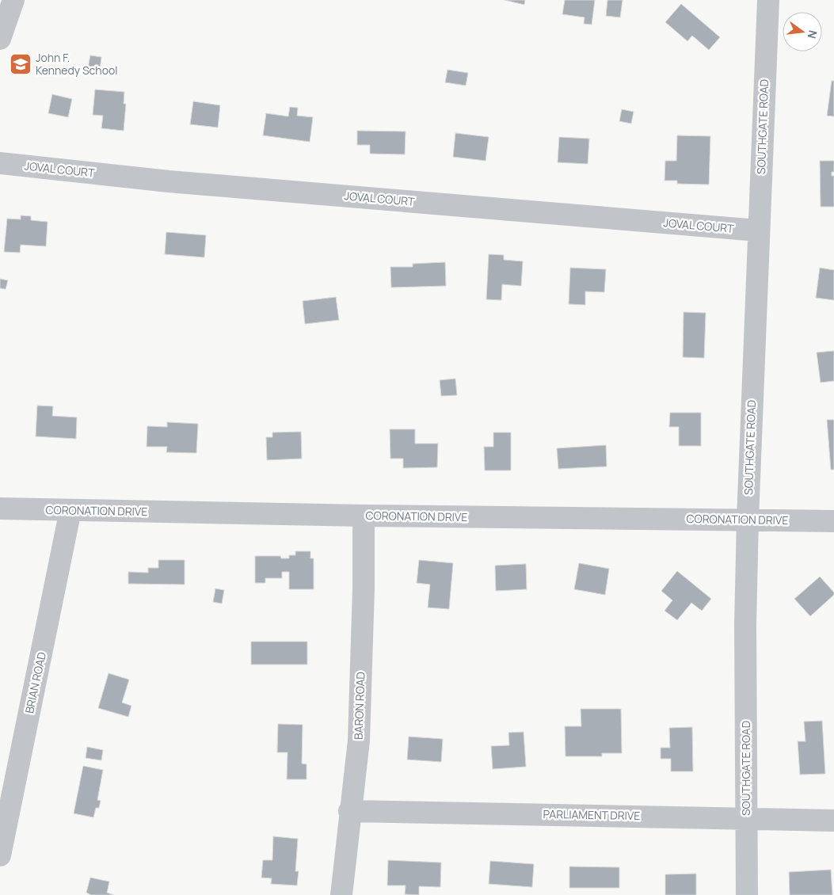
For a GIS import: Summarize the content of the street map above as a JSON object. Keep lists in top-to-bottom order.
{
  "streets": {
    "street": [
      "SOUTHGATE ROAD",
      "JOVAL COURT",
      "CORONATION DRIVE",
      "BRIAN ROAD",
      "BARON ROAD",
      "PARLIAMENT DRIVE"
    ]
  },
  "crossings": [
    ["SOUTHGATE ROAD", "JOVAL COURT"],
    ["SOUTHGATE ROAD", "CORONATION DRIVE"],
    ["SOUTHGATE ROAD", "PARLIAMENT DRIVE"],
    ["CORONATION DRIVE", "BRIAN ROAD"],
    ["CORONATION DRIVE", "BARON ROAD"],
    ["BARON ROAD", "PARLIAMENT DRIVE"]
  ],
  "places": {
    "school or university": ["John F. Kennedy School"]
  },
  "north": "right"
}
